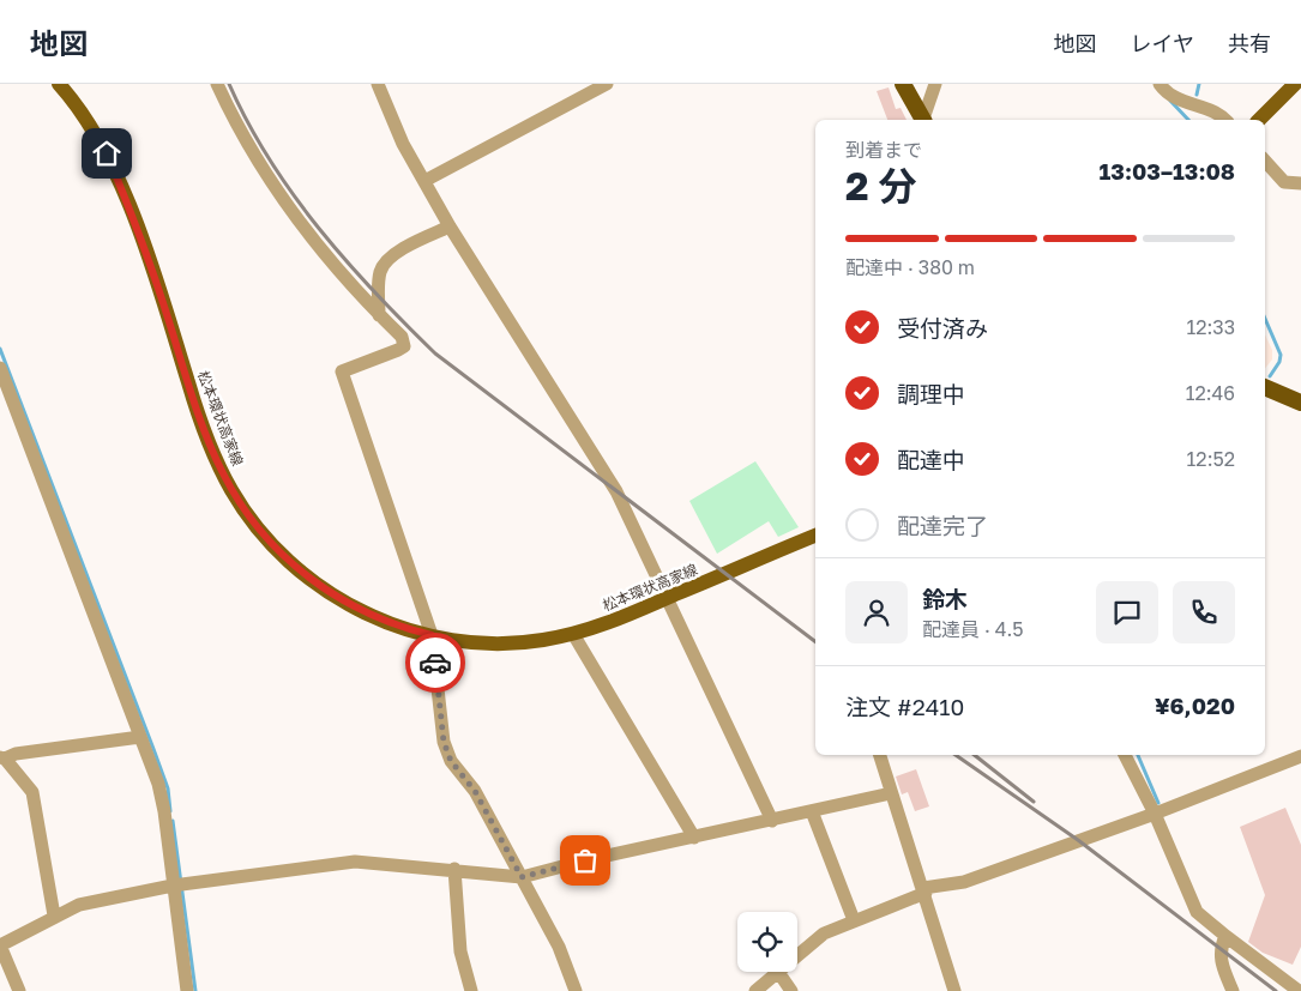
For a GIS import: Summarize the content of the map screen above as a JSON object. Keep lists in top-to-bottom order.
{
  "streets": {
    "main road": ["松本環状高家線"]
  },
  "page": {
    "header": "地図",
    "nav": ["地図", "レイヤ", "共有"],
    "heading": ["2 分", "到着まで", "13:03–13:08"],
    "panel": [
      "鈴木",
      "配達員 · 4.5",
      "注文 #2410",
      "¥6,020"
    ],
    "bar": "配達中 · 380 m",
    "list": [
      ["受付済み", "12:33"],
      ["調理中", "12:46"],
      ["配達中", "12:52"],
      "配達完了"
    ]
  }
}
